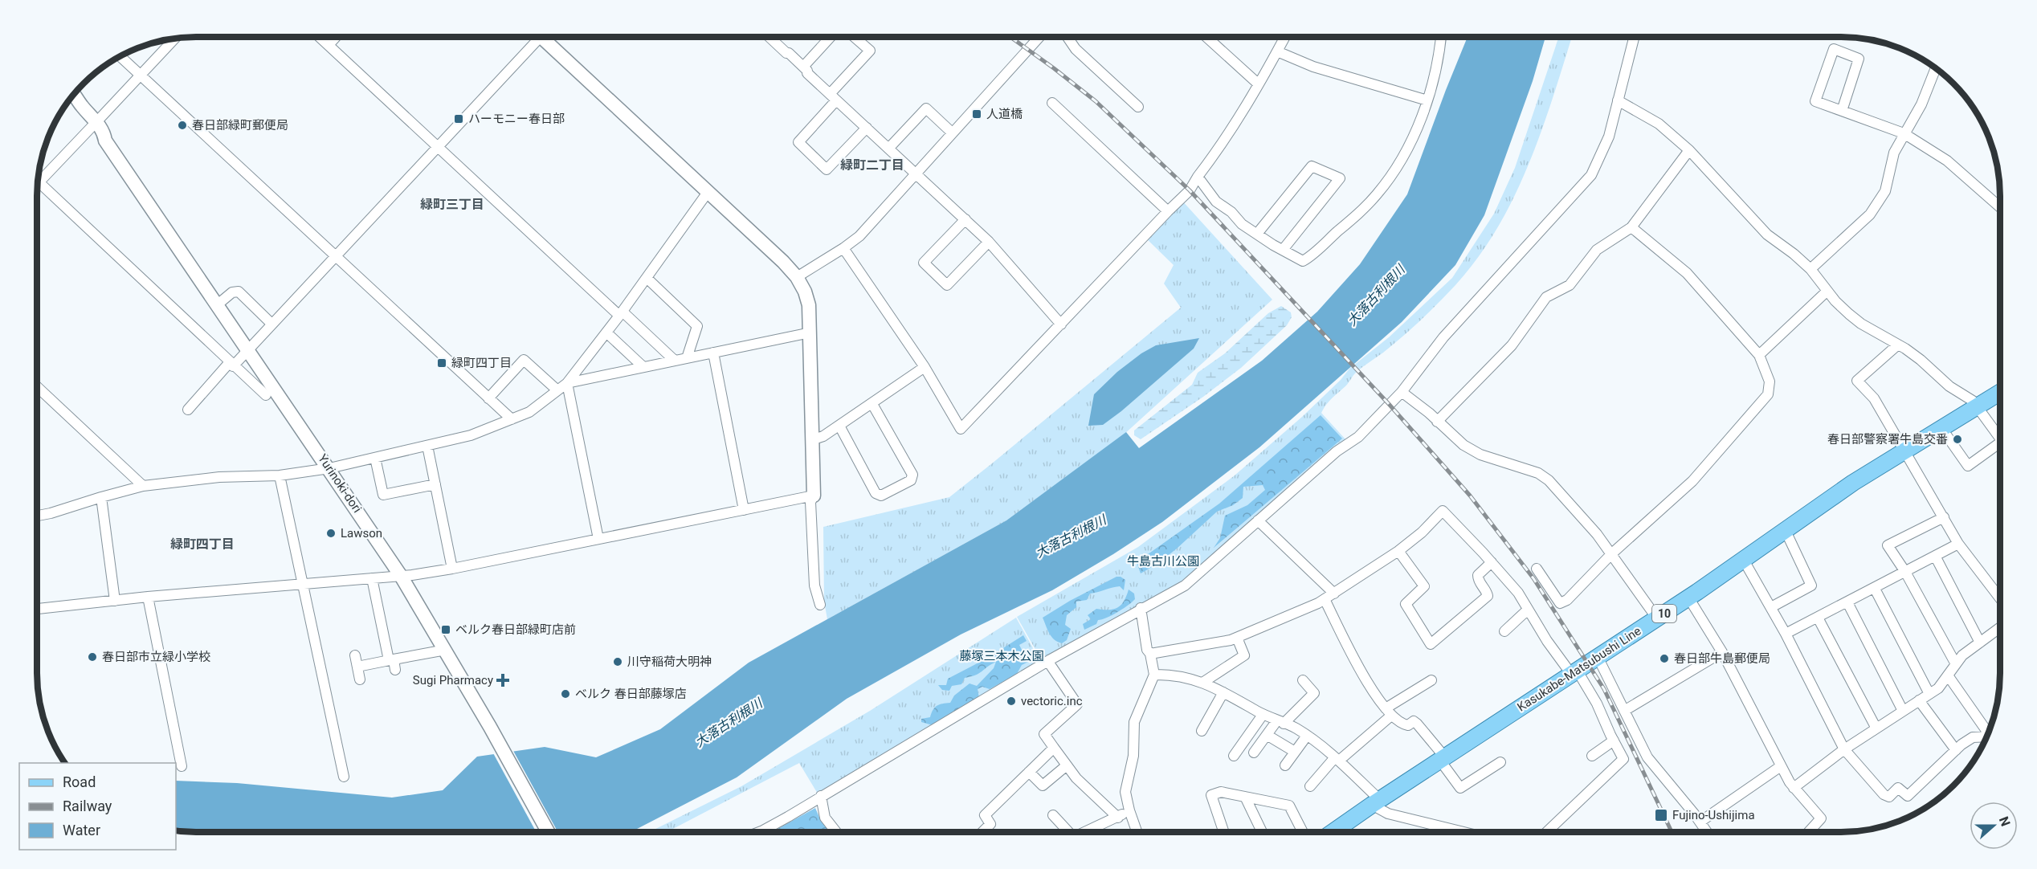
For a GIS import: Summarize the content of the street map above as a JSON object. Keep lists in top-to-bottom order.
{
  "streets": {
    "main road": ["10", "Kasukabe-Matsubushi Line"],
    "street": ["Yurinoki-dori"]
  },
  "districts": ["緑町二丁目", "緑町三丁目", "緑町四丁目"],
  "water": ["大落古利根川"],
  "parks": ["牛島古川公園", "藤塚三本木公園"],
  "places": {
    "transit": [
      "人道橋",
      "ハーモニー春日部",
      "緑町四丁目",
      "ベルク春日部緑町店前",
      "Fujino-Ushijima"
    ],
    "other": [
      "春日部緑町郵便局",
      "春日部警察署牛島交番",
      "Lawson",
      "春日部市立緑小学校",
      "春日部牛島郵便局",
      "川守稲荷大明神",
      "ベルク 春日部藤塚店",
      "vectoric.inc"
    ],
    "health": ["Sugi Pharmacy"]
  },
  "legend": ["Road", "Railway", "Water"],
  "north": "right"
}
